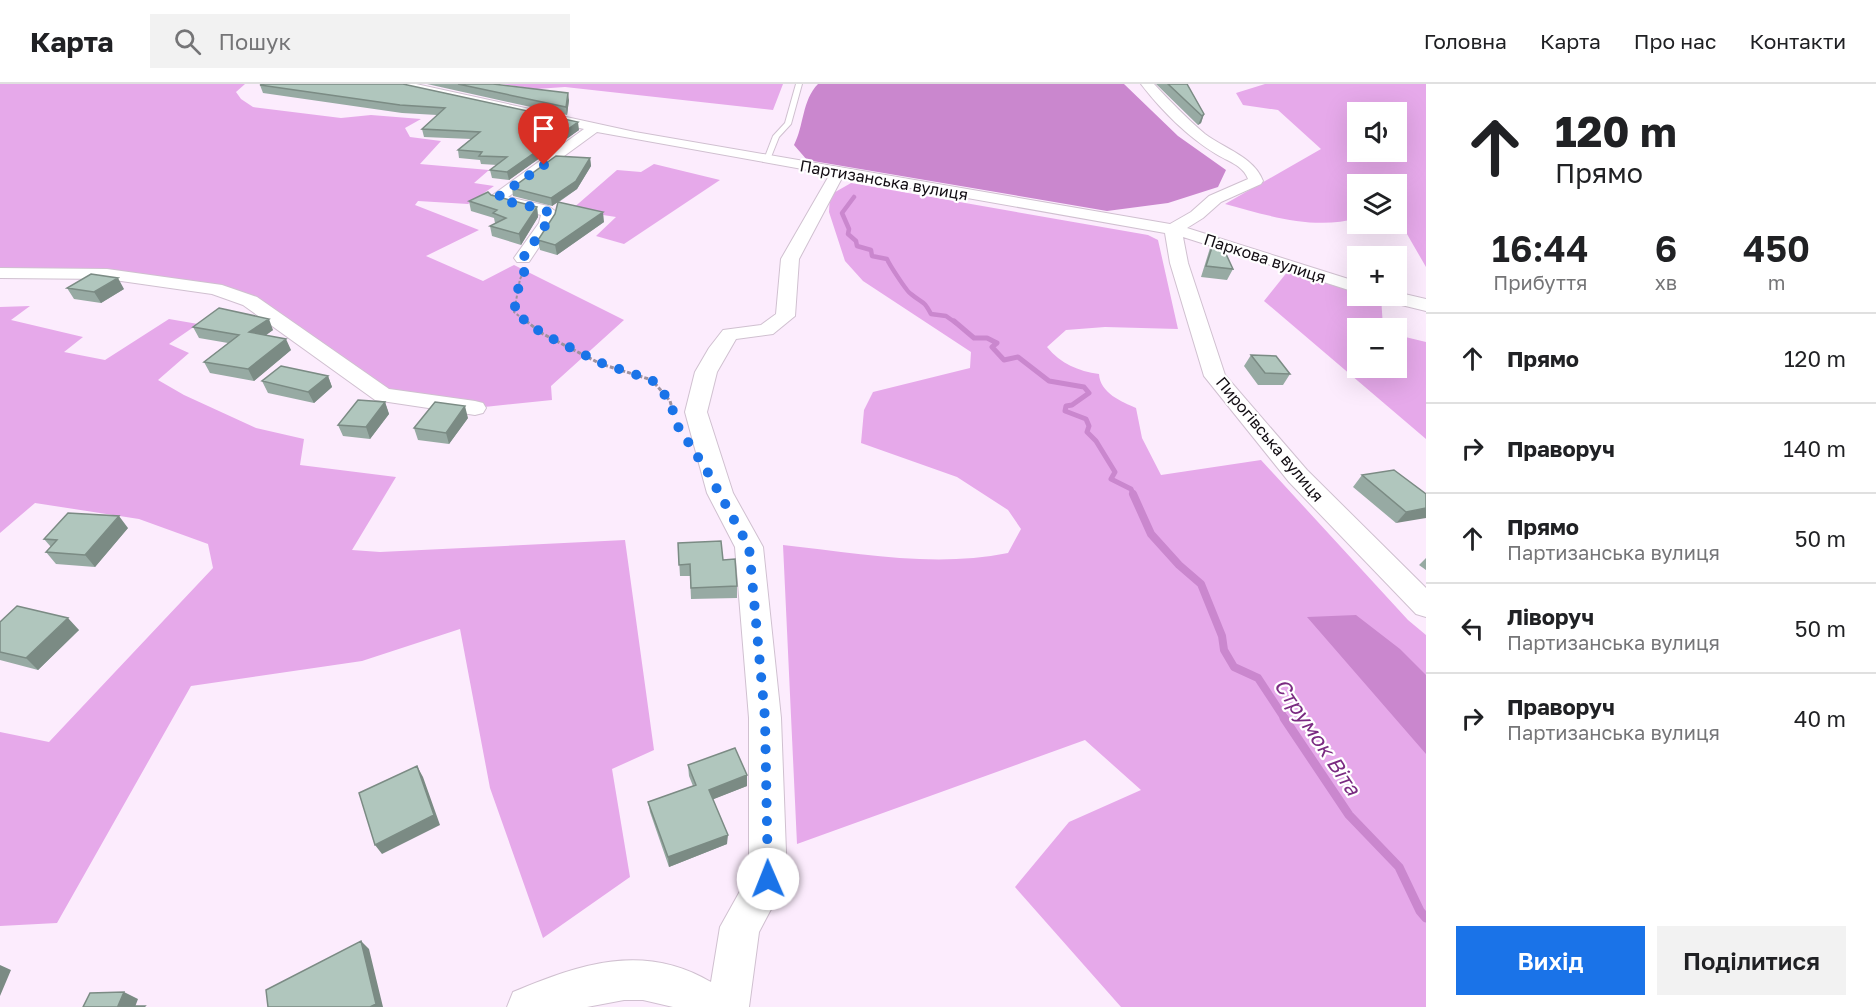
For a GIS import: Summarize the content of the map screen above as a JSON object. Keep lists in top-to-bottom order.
{
  "streets": {
    "street": ["Партизанська вулиця", "Паркова вулиця", "Пирогівська вулиця"]
  },
  "crossings": [
    ["Партизанська вулиця", "Паркова вулиця"],
    ["Партизанська вулиця", "Пирогівська вулиця"],
    ["Паркова вулиця", "Пирогівська вулиця"]
  ],
  "water": ["Струмок Віта"],
  "page": {
    "header": "Карта",
    "search": "Пошук",
    "nav": [
      "Головна",
      "Карта",
      "Про нас",
      "Контакти"
    ],
    "turn": ["120 m", "Прямо"],
    "map_buttons": ["+", "−"],
    "eta": [
      "16:44",
      "Прибуття",
      "6",
      "хв",
      "450",
      "m"
    ],
    "list": [
      {
        "name": "Прямо",
        "value": "120 m"
      },
      {
        "name": "Праворуч",
        "value": "140 m"
      },
      {
        "name": "Прямо",
        "note": "Партизанська вулиця",
        "value": "50 m"
      },
      {
        "name": "Ліворуч",
        "note": "Партизанська вулиця",
        "value": "50 m"
      },
      {
        "name": "Праворуч",
        "note": "Партизанська вулиця",
        "value": "40 m"
      }
    ],
    "buttons": ["Вихід", "Поділитися"]
  }
}
